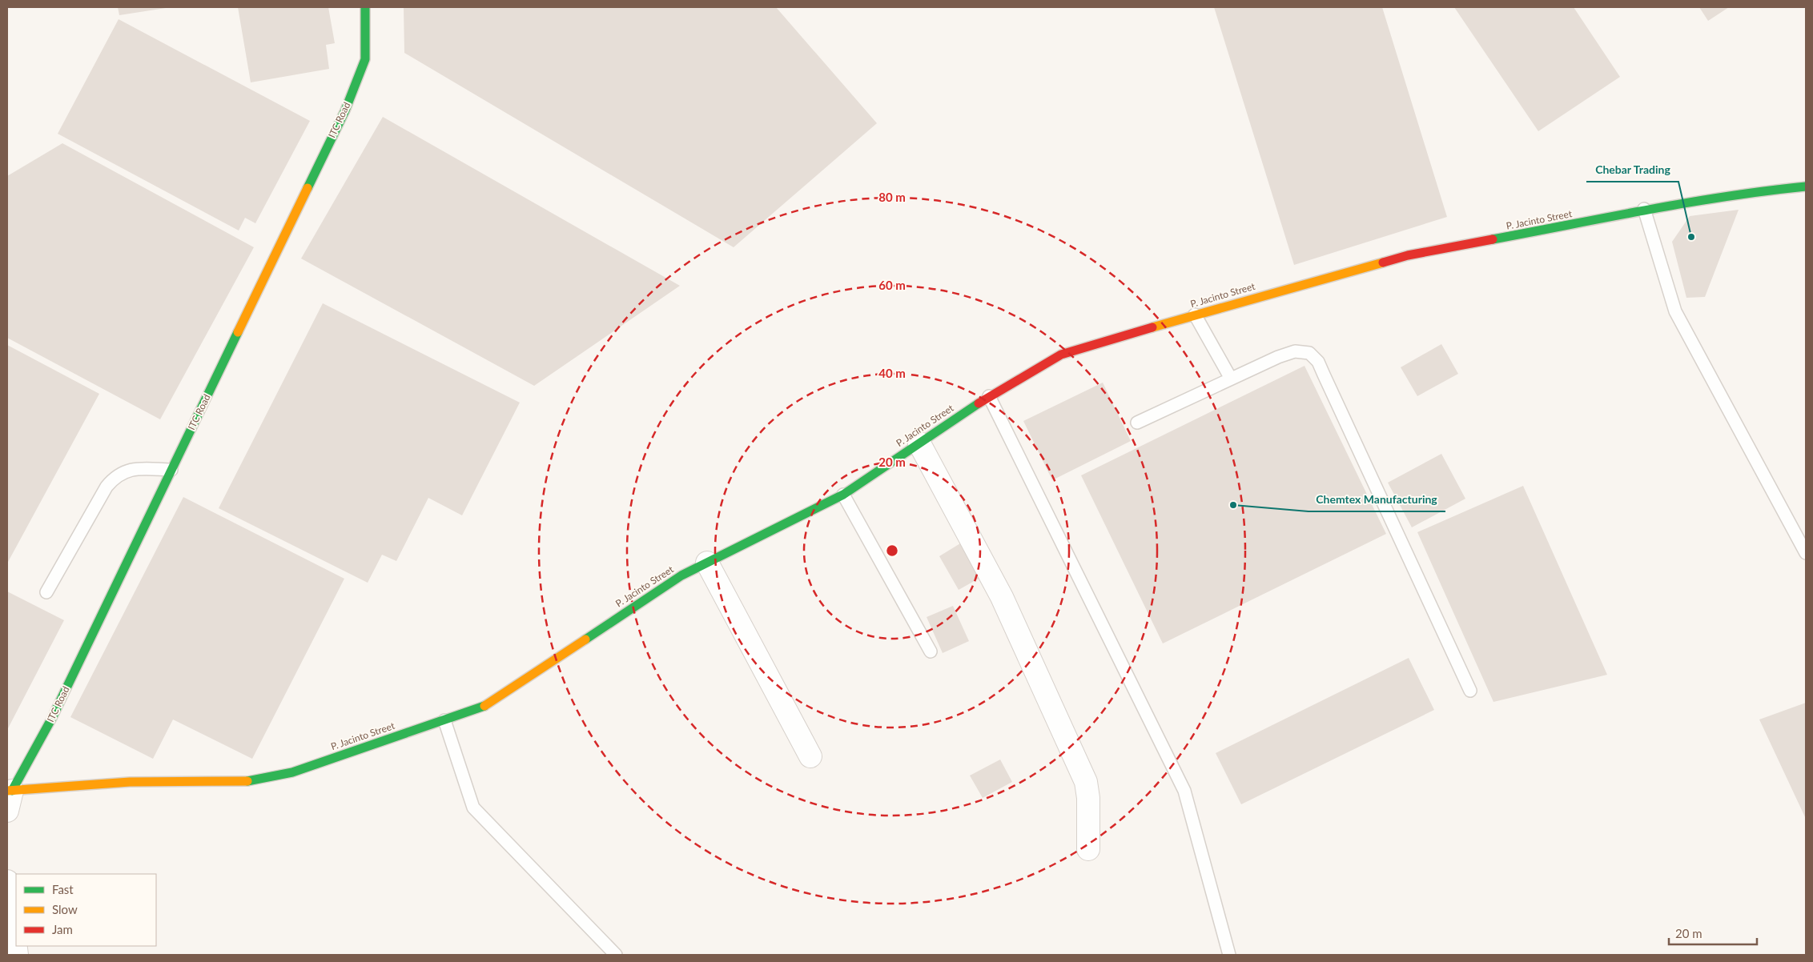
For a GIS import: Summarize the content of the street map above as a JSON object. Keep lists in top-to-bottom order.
{
  "streets": {
    "street": ["ITC Road", "P. Jacinto Street"]
  },
  "crossings": [
    ["ITC Road", "P. Jacinto Street"]
  ],
  "places": ["Chebar Trading", "Chemtex Manufacturing"],
  "legend": ["Fast", "Slow", "Jam"],
  "scale_bar": "20 m",
  "rings": [
    "80 m",
    "60 m",
    "40 m",
    "20 m"
  ]
}
